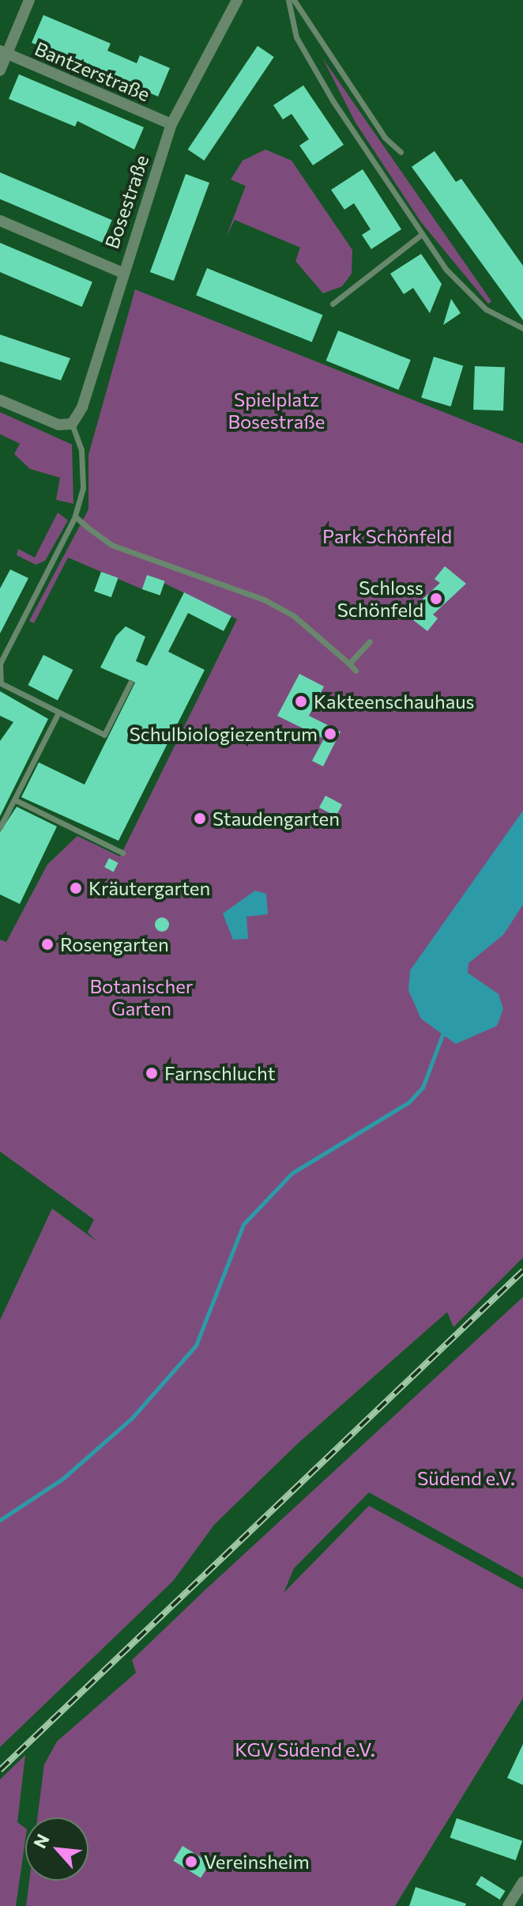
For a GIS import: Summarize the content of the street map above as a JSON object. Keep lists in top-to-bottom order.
{
  "streets": {
    "street": ["Bantzerstraße", "Bosestraße"]
  },
  "crossings": [
    ["Bantzerstraße", "Bosestraße"]
  ],
  "parks": [
    "Spielplatz Bosestraße",
    "Park Schönfeld",
    "Botanischer Garten",
    "Südend e.V.",
    "KGV Südend e.V."
  ],
  "places": [
    "Schloss Schönfeld",
    "Kakteenschauhaus",
    "Schulbiologiezentrum",
    "Staudengarten",
    "Kräutergarten",
    "Rosengarten",
    "Farnschlucht",
    "Vereinsheim"
  ],
  "north": "top left"
}
